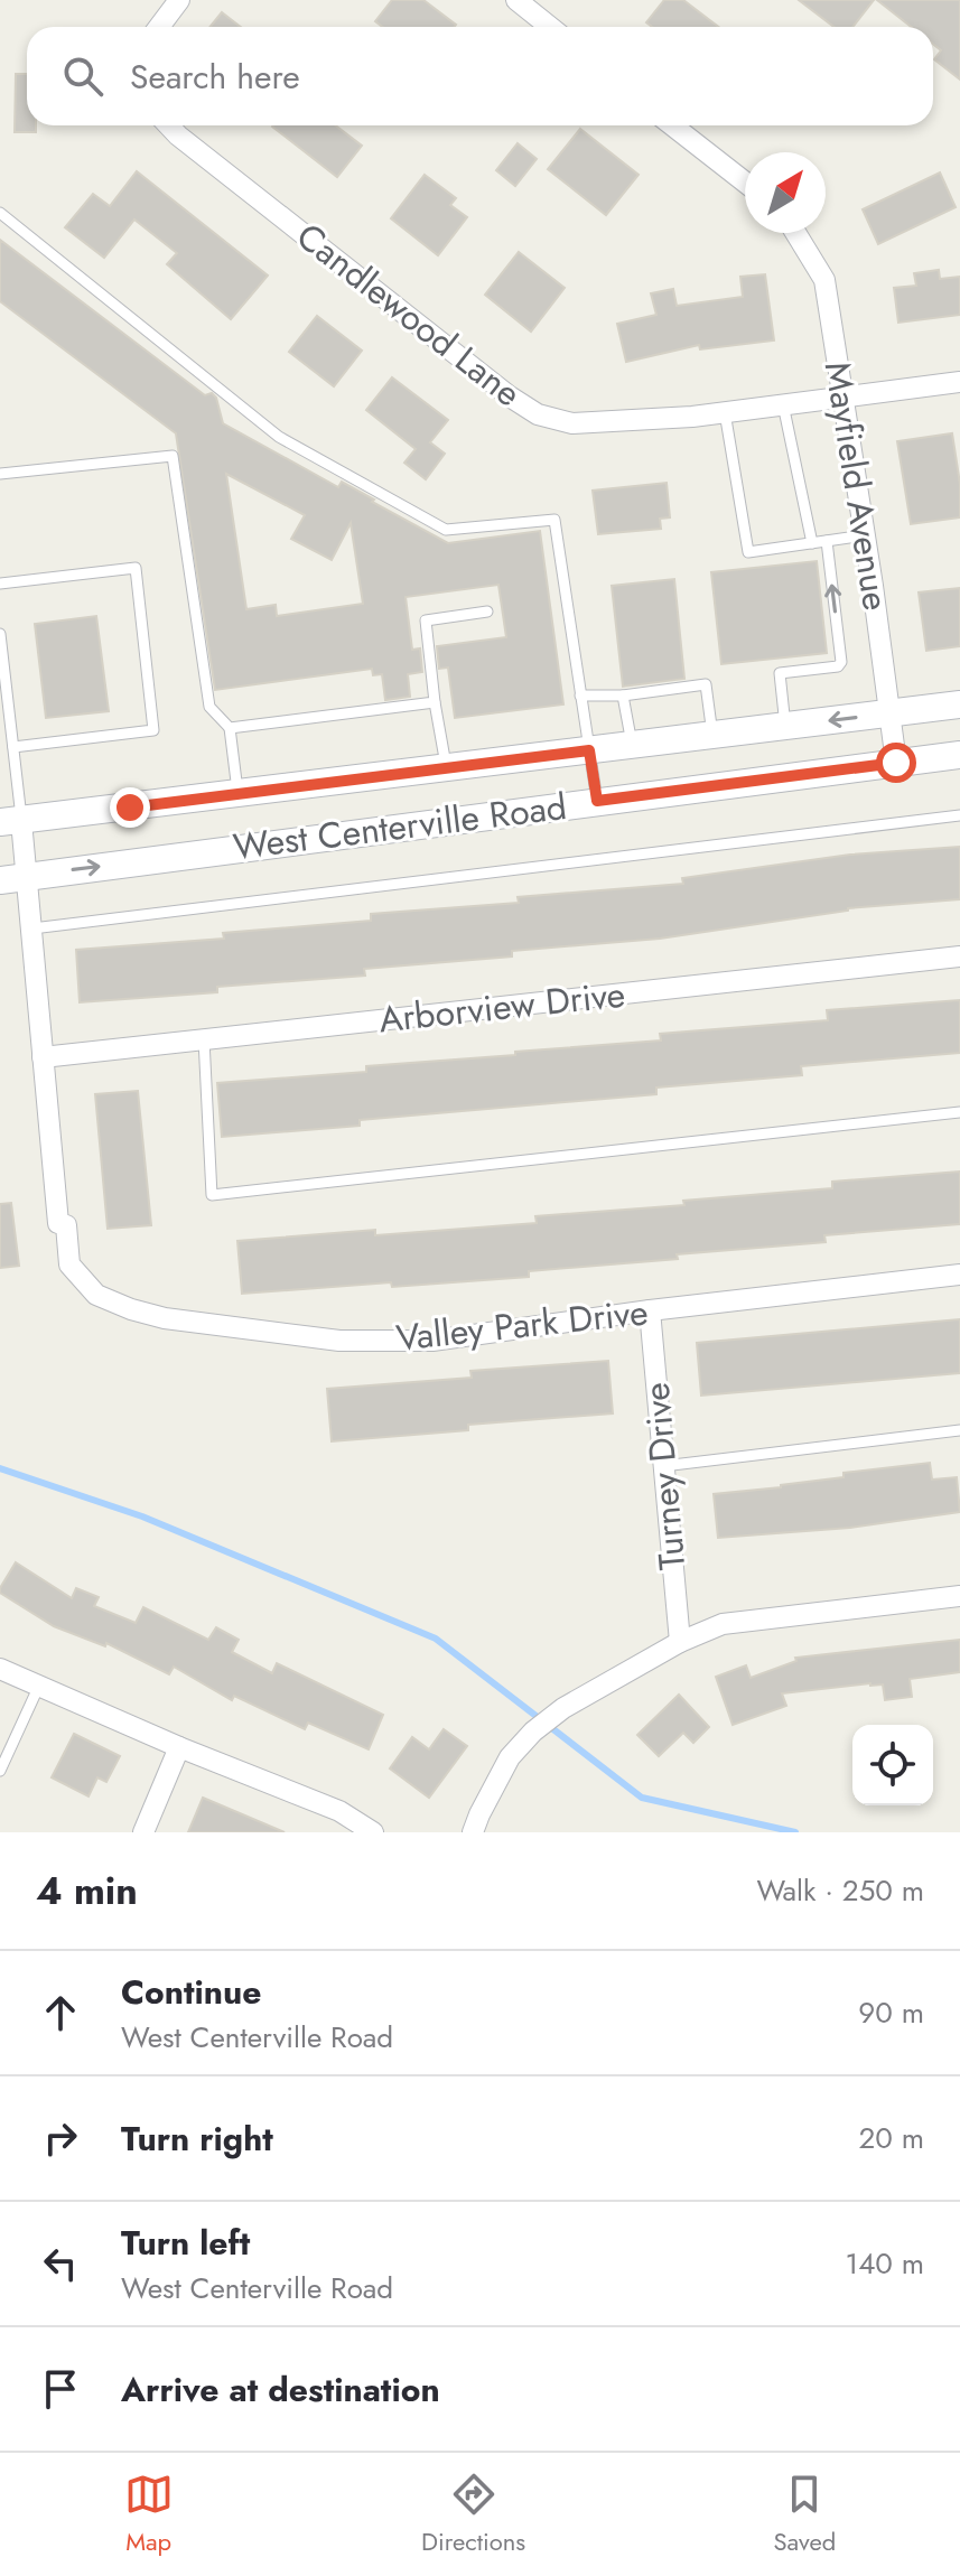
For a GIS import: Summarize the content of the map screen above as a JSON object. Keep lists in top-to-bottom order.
{
  "streets": {
    "main road": ["West Centerville Road"],
    "street": [
      "Candlewood Lane",
      "Mayfield Avenue",
      "Arborview Drive",
      "Valley Park Drive",
      "Turney Drive"
    ]
  },
  "crossings": [
    ["Candlewood Lane", "Mayfield Avenue"],
    ["Mayfield Avenue", "West Centerville Road"],
    ["West Centerville Road", "Valley Park Drive"],
    ["Arborview Drive", "Valley Park Drive"],
    ["Valley Park Drive", "Turney Drive"]
  ],
  "north": "top right",
  "page": {
    "search": "Search here",
    "heading": ["4 min", "Walk · 250 m"],
    "list": [
      ["Continue", "West Centerville Road", "90 m"],
      ["Turn right", "20 m"],
      ["Turn left", "West Centerville Road", "140 m"],
      "Arrive at destination"
    ],
    "nav": ["Map", "Directions", "Saved"]
  }
}
